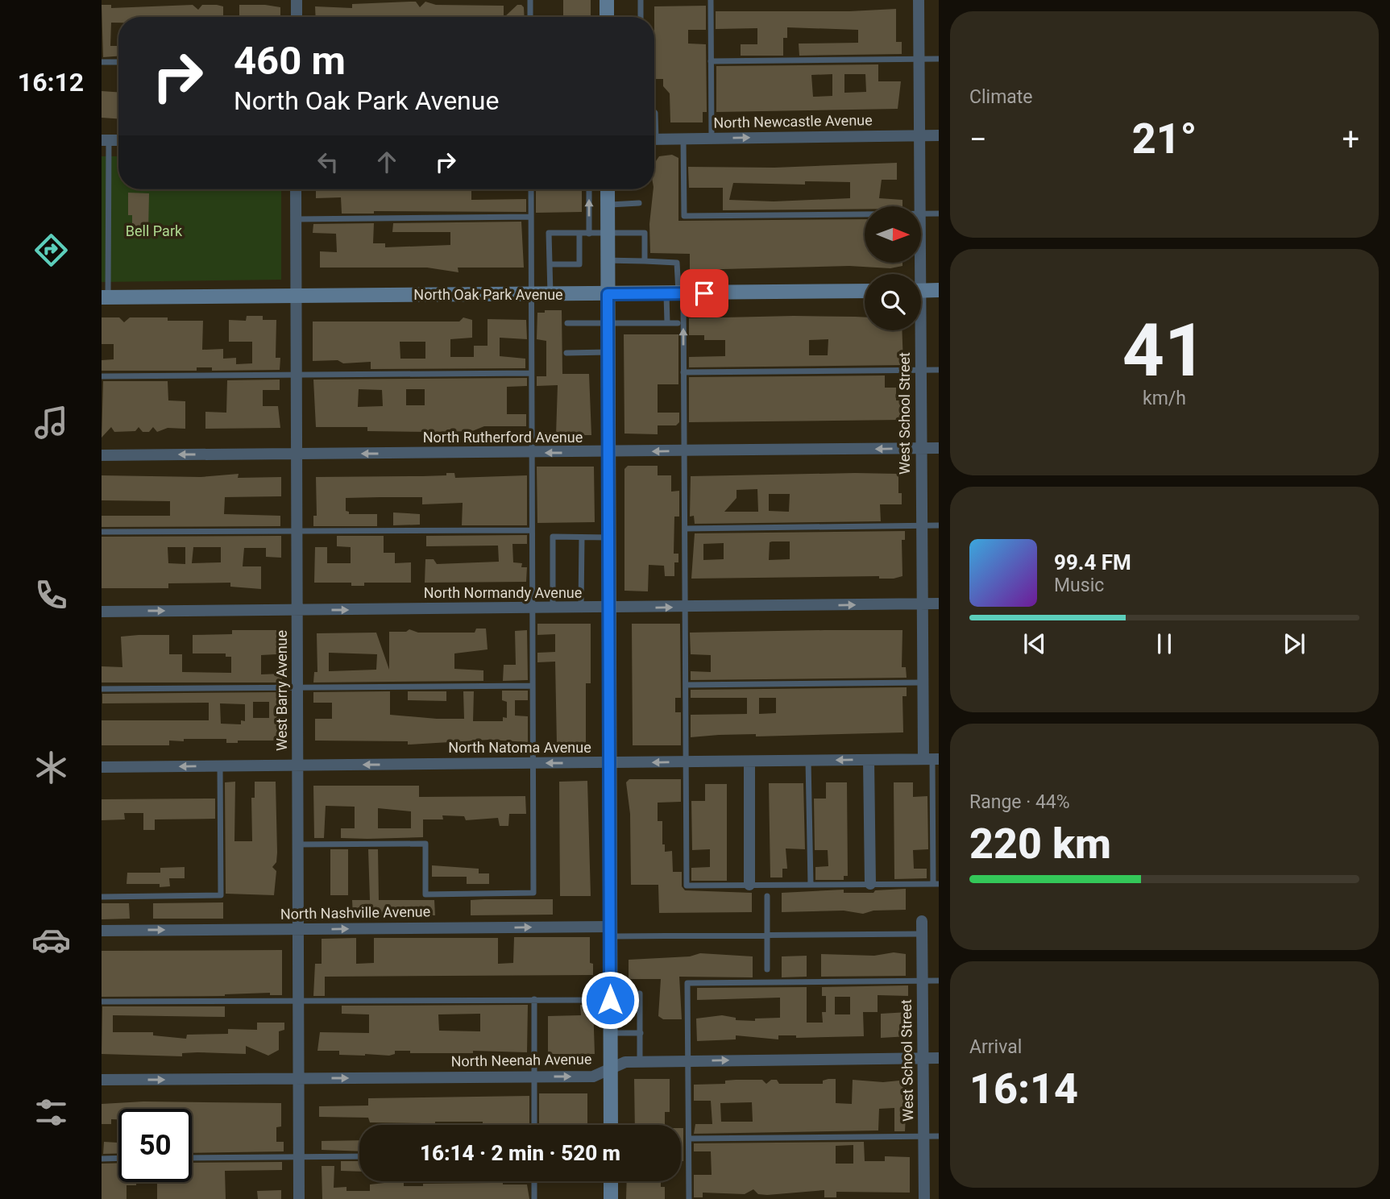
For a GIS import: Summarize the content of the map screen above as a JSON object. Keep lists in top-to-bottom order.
{
  "streets": {
    "main road": ["North Oak Park Avenue"],
    "street": [
      "North Newcastle Avenue",
      "West School Street",
      "North Rutherford Avenue",
      "North Normandy Avenue",
      "West Barry Avenue",
      "North Natoma Avenue",
      "North Nashville Avenue",
      "North Neenah Avenue"
    ]
  },
  "crossings": [
    ["North Newcastle Avenue", "West School Street"],
    ["North Oak Park Avenue", "West Barry Avenue"],
    ["West School Street", "North Rutherford Avenue"],
    ["West School Street", "North Normandy Avenue"],
    ["West School Street", "North Natoma Avenue"],
    ["West School Street", "North Neenah Avenue"],
    ["North Rutherford Avenue", "West Barry Avenue"],
    ["North Normandy Avenue", "West Barry Avenue"],
    ["West Barry Avenue", "North Natoma Avenue"],
    ["West Barry Avenue", "North Nashville Avenue"],
    ["West Barry Avenue", "North Neenah Avenue"]
  ],
  "one_way": [
    "North Newcastle Avenue",
    "North Rutherford Avenue",
    "North Normandy Avenue",
    "North Natoma Avenue",
    "North Nashville Avenue",
    "North Neenah Avenue"
  ],
  "parks": ["Bell Park"],
  "north": "right",
  "page": {
    "tabs": "16:12",
    "tile": [
      "Climate",
      ["41", "km/h"],
      ["Range · 44%", "220 km"],
      ["Arrival", "16:14"]
    ],
    "turn": ["460 m", "North Oak Park Avenue"],
    "heat": ["−", "21°", "+"],
    "song": ["99.4 FM", "Music"],
    "limit": "50",
    "trip": "16:14 · 2 min · 520 m"
  }
}
